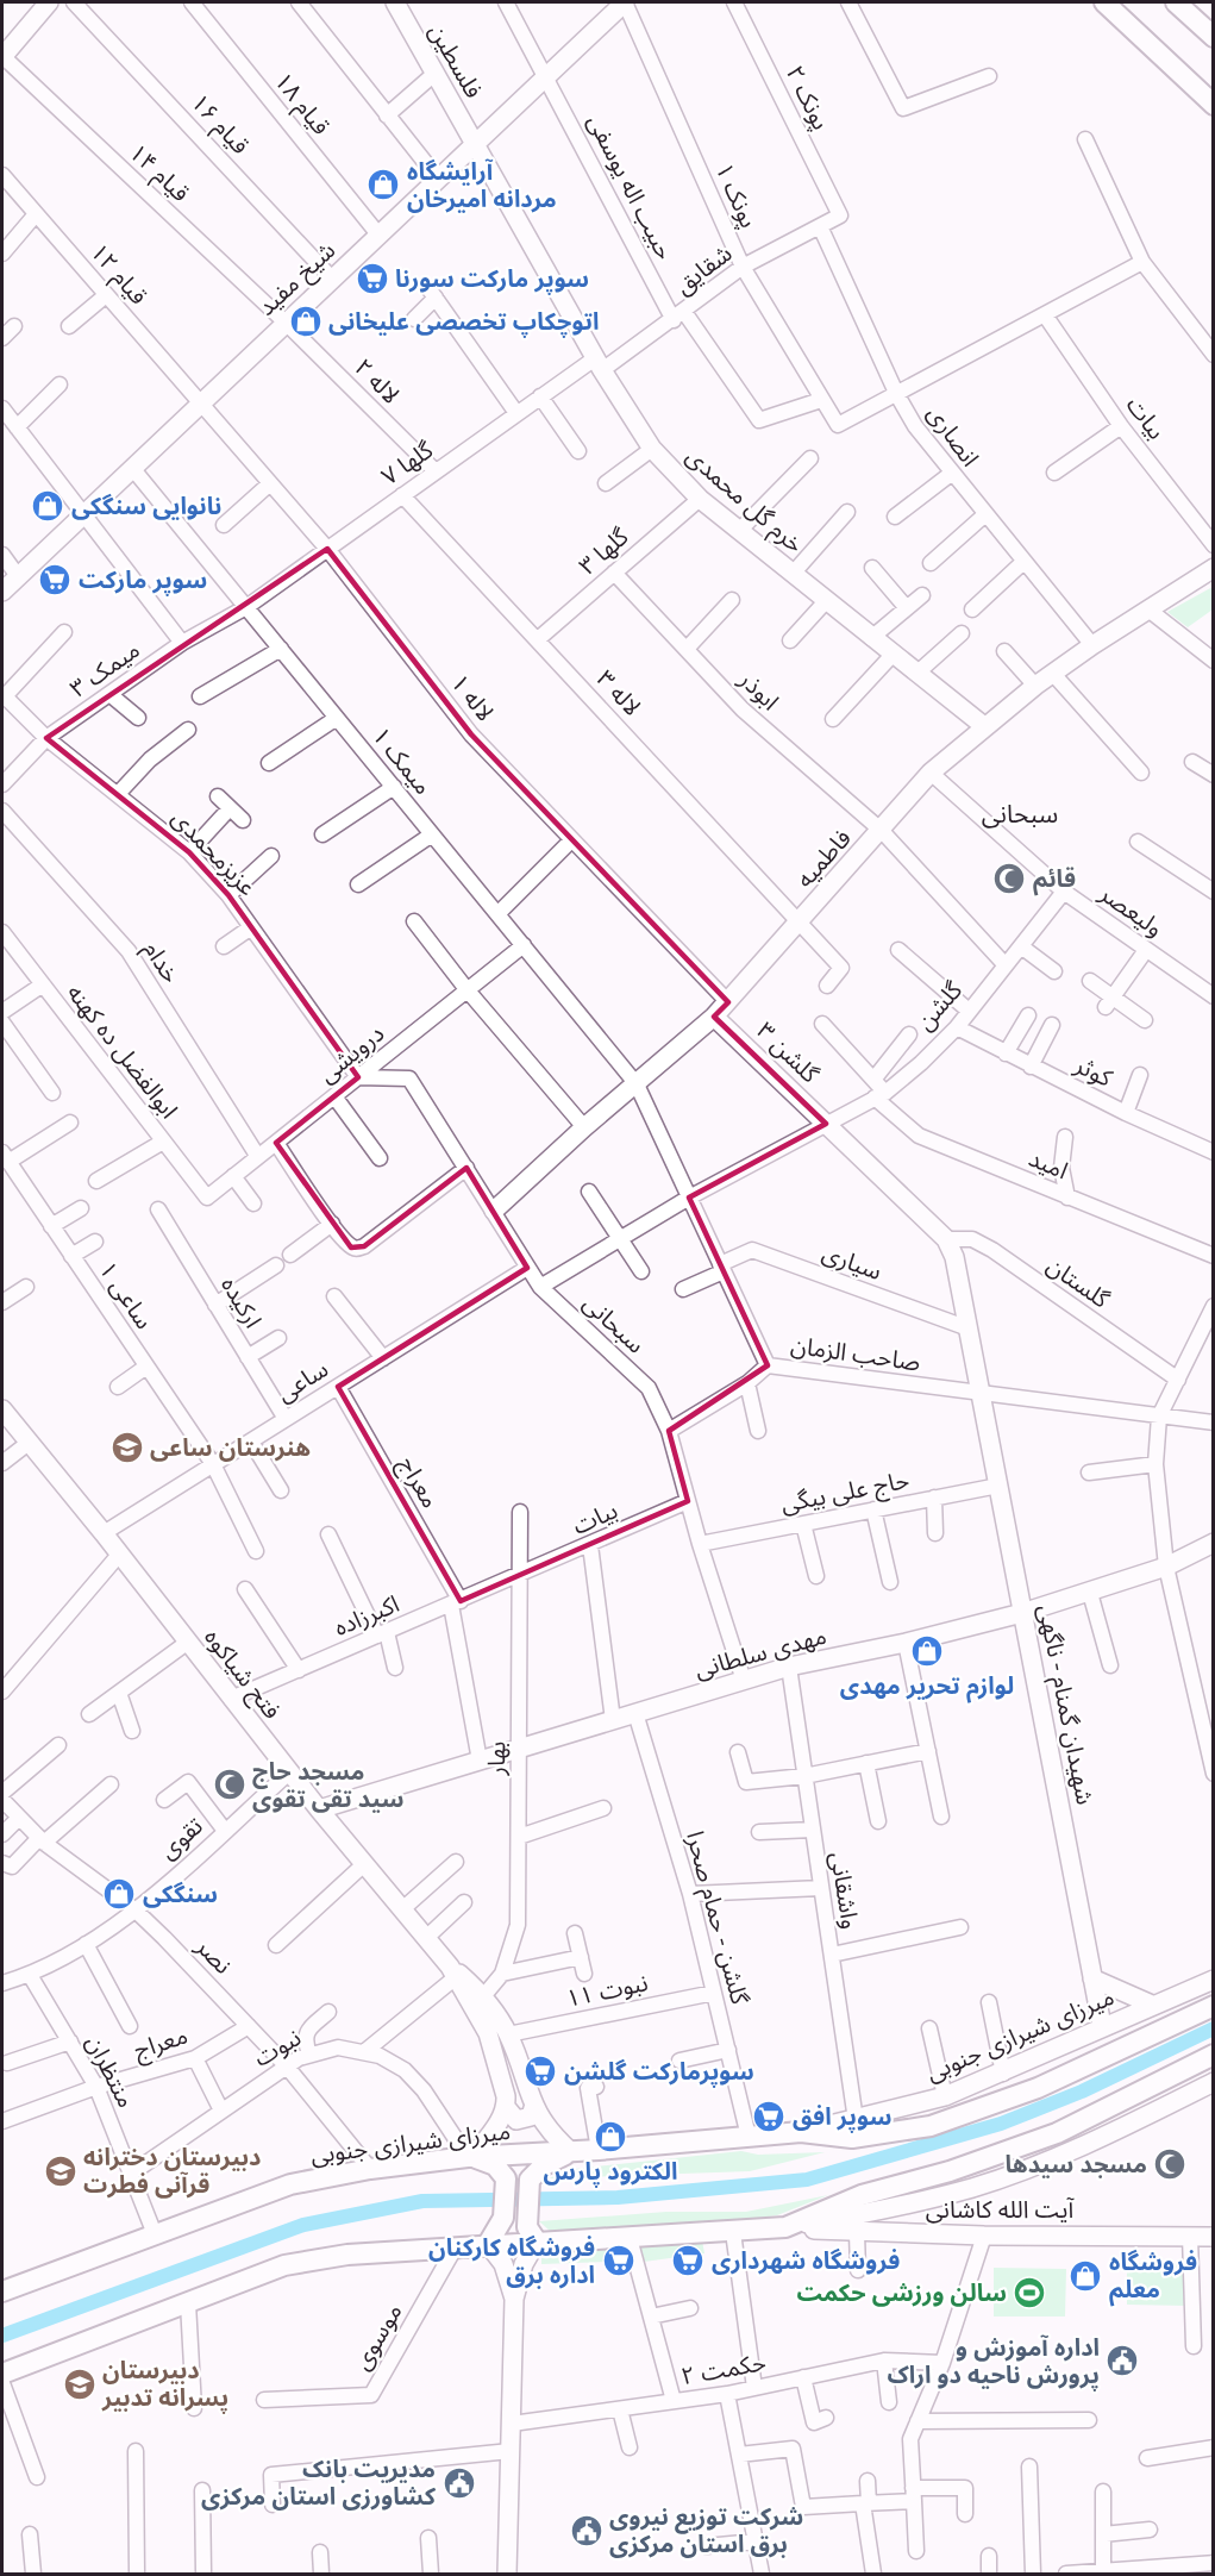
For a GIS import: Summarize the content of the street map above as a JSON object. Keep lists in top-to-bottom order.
{
  "streets": {
    "main road": ["میرزای شیرازی جنوبی"],
    "street": [
      "فلسطین",
      "پونک ۲",
      "قیام ۱۸",
      "قیام ۱۶",
      "قیام ۱۴",
      "حبیب اله یوسفی",
      "پونک ۱",
      "شقایق",
      "قیام ۱۲",
      "شیخ مفید",
      "لاله ۲",
      "بیات",
      "انصاری",
      "گلها ۷",
      "خرم گل محمدی",
      "گلها ۳",
      "میمک ۳",
      "ابوذر",
      "لاله ۳",
      "لاله ۱",
      "میمک ۱",
      "عزیزمحمدی",
      "فاطمیه",
      "ولیعصر",
      "خدام",
      "گلشن",
      "ابوالفضل ده کهنه",
      "گلشن ۳",
      "درویشی",
      "کوثر",
      "امید",
      "سیاری",
      "گلستان",
      "ساعی ۱",
      "ارکیده",
      "سبحانی",
      "صاحب الزمان",
      "ساعی",
      "معراج",
      "حاج علی بیگی",
      "اکبرزاده",
      "مهدی سلطانی",
      "فتح شیاکوه",
      "شهیدان گمنام - ناگهی",
      "بهار",
      "تقوی",
      "واشقانی",
      "گلشن - حمام صحرا",
      "نصر",
      "نبوت ۱۱",
      "نبوت",
      "منتظران",
      "آیت الله کاشانی",
      "موسوی",
      "حکمت ۲"
    ]
  },
  "crossings": [
    ["فلسطین", "شیخ مفید"],
    ["فلسطین", "خرم گل محمدی"],
    ["پونک ۲", "شقایق"],
    ["قیام ۱۸", "شیخ مفید"],
    ["قیام ۱۶", "شیخ مفید"],
    ["قیام ۱۴", "شیخ مفید"],
    ["قیام ۱۴", "لاله ۲"],
    ["حبیب اله یوسفی", "پونک ۱"],
    ["حبیب اله یوسفی", "شقایق"],
    ["حبیب اله یوسفی", "شیخ مفید"],
    ["پونک ۱", "شقایق"],
    ["پونک ۱", "شیخ مفید"],
    ["پونک ۱", "انصاری"],
    ["شقایق", "انصاری"],
    ["شقایق", "گلها ۷"],
    ["شقایق", "خرم گل محمدی"],
    ["قیام ۱۲", "شیخ مفید"],
    ["قیام ۱۲", "لاله ۱"],
    ["شیخ مفید", "لاله ۲"],
    ["شیخ مفید", "خرم گل محمدی"],
    ["شیخ مفید", "لاله ۱"],
    ["شیخ مفید", "میمک ۱"],
    ["لاله ۲", "گلها ۷"],
    ["بیات", "سبحانی"],
    ["بیات", "اکبرزاده"],
    ["بیات", "بهار"],
    ["انصاری", "فاطمیه"],
    ["گلها ۷", "خرم گل محمدی"],
    ["گلها ۷", "میمک ۳"],
    ["گلها ۷", "لاله ۳"],
    ["گلها ۷", "لاله ۱"],
    ["گلها ۷", "میمک ۱"],
    ["خرم گل محمدی", "گلها ۳"],
    ["خرم گل محمدی", "فاطمیه"],
    ["گلها ۳", "ابوذر"],
    ["گلها ۳", "لاله ۳"],
    ["میمک ۳", "میمک ۱"],
    ["میمک ۳", "عزیزمحمدی"],
    ["ابوذر", "فاطمیه"],
    ["ابوذر", "گلشن"],
    ["لاله ۳", "فاطمیه"],
    ["لاله ۱", "فاطمیه"],
    ["میمک ۱", "فاطمیه"],
    ["میمک ۱", "درویشی"],
    ["میمک ۱", "صاحب الزمان"],
    ["عزیزمحمدی", "درویشی"],
    ["عزیزمحمدی", "سبحانی"],
    ["فاطمیه", "ولیعصر"],
    ["فاطمیه", "گلشن ۳"],
    ["فاطمیه", "سبحانی"],
    ["فاطمیه", "صاحب الزمان"],
    ["ولیعصر", "گلشن"],
    ["خدام", "درویشی"],
    ["گلشن", "گلشن ۳"],
    ["گلشن", "کوثر"],
    ["گلشن", "امید"],
    ["گلشن", "سبحانی"],
    ["گلشن", "صاحب الزمان"],
    ["ابوالفضل ده کهنه", "درویشی"],
    ["درویشی", "سبحانی"],
    ["سیاری", "صاحب الزمان"],
    ["ساعی ۱", "ساعی"],
    ["ارکیده", "ساعی"],
    ["سبحانی", "ساعی"],
    ["سبحانی", "حاج علی بیگی"],
    ["سبحانی", "مهدی سلطانی"],
    ["صاحب الزمان", "شهیدان گمنام - ناگهی"],
    ["ساعی", "معراج"],
    ["ساعی", "فتح شیاکوه"],
    ["معراج", "اکبرزاده"],
    ["معراج", "مهدی سلطانی"],
    ["معراج", "نصر"],
    ["معراج", "منتظران"],
    ["حاج علی بیگی", "شهیدان گمنام - ناگهی"],
    ["اکبرزاده", "فتح شیاکوه"],
    ["اکبرزاده", "بهار"],
    ["مهدی سلطانی", "فتح شیاکوه"],
    ["مهدی سلطانی", "شهیدان گمنام - ناگهی"],
    ["مهدی سلطانی", "بهار"],
    ["مهدی سلطانی", "واشقانی"],
    ["مهدی سلطانی", "گلشن - حمام صحرا"],
    ["فتح شیاکوه", "بهار"],
    ["فتح شیاکوه", "تقوی"],
    ["فتح شیاکوه", "نبوت ۱۱"],
    ["فتح شیاکوه", "میرزای شیرازی جنوبی"],
    ["شهیدان گمنام - ناگهی", "میرزای شیرازی جنوبی"],
    ["تقوی", "نصر"],
    ["تقوی", "منتظران"],
    ["واشقانی", "میرزای شیرازی جنوبی"],
    ["گلشن - حمام صحرا", "نبوت ۱۱"],
    ["گلشن - حمام صحرا", "میرزای شیرازی جنوبی"],
    ["نصر", "میرزای شیرازی جنوبی"],
    ["نصر", "نبوت"],
    ["میرزای شیرازی جنوبی", "نبوت"],
    ["میرزای شیرازی جنوبی", "منتظران"],
    ["نبوت", "منتظران"]
  ],
  "districts": ["سبحانی"],
  "places": {
    "shop": [
      "آرایشگاه مردانه امیرخان",
      "اتوچکاپ تخصصی علیخانی",
      "نانوایی سنگکی",
      "لوازم تحریر مهدی",
      "سنگکی",
      "الکترود پارس",
      "فروشگاه معلم"
    ],
    "supermarket": [
      "سوپر مارکت سورنا",
      "سوپر مارکت",
      "سوپرمارکت گلشن",
      "سوپر افق",
      "فروشگاه کارکنان اداره برق",
      "فروشگاه شهرداری"
    ],
    "mosque": ["قائم", "مسجد حاج سید تقی تقوی", "مسجد سیدها"],
    "school or university": ["هنرستان ساعی", "دبیرستان دخترانه قرآنی فطرت", "دبیرستان پسرانه تدبیر"],
    "sports": ["سالن ورزشی حکمت"],
    "public building": ["اداره آموزش و پرورش ناحیه دو اراک", "مدیریت بانک کشاورزی استان مرکزی", "شرکت توزیع نیروی برق استان مرکزی"]
  }
}
